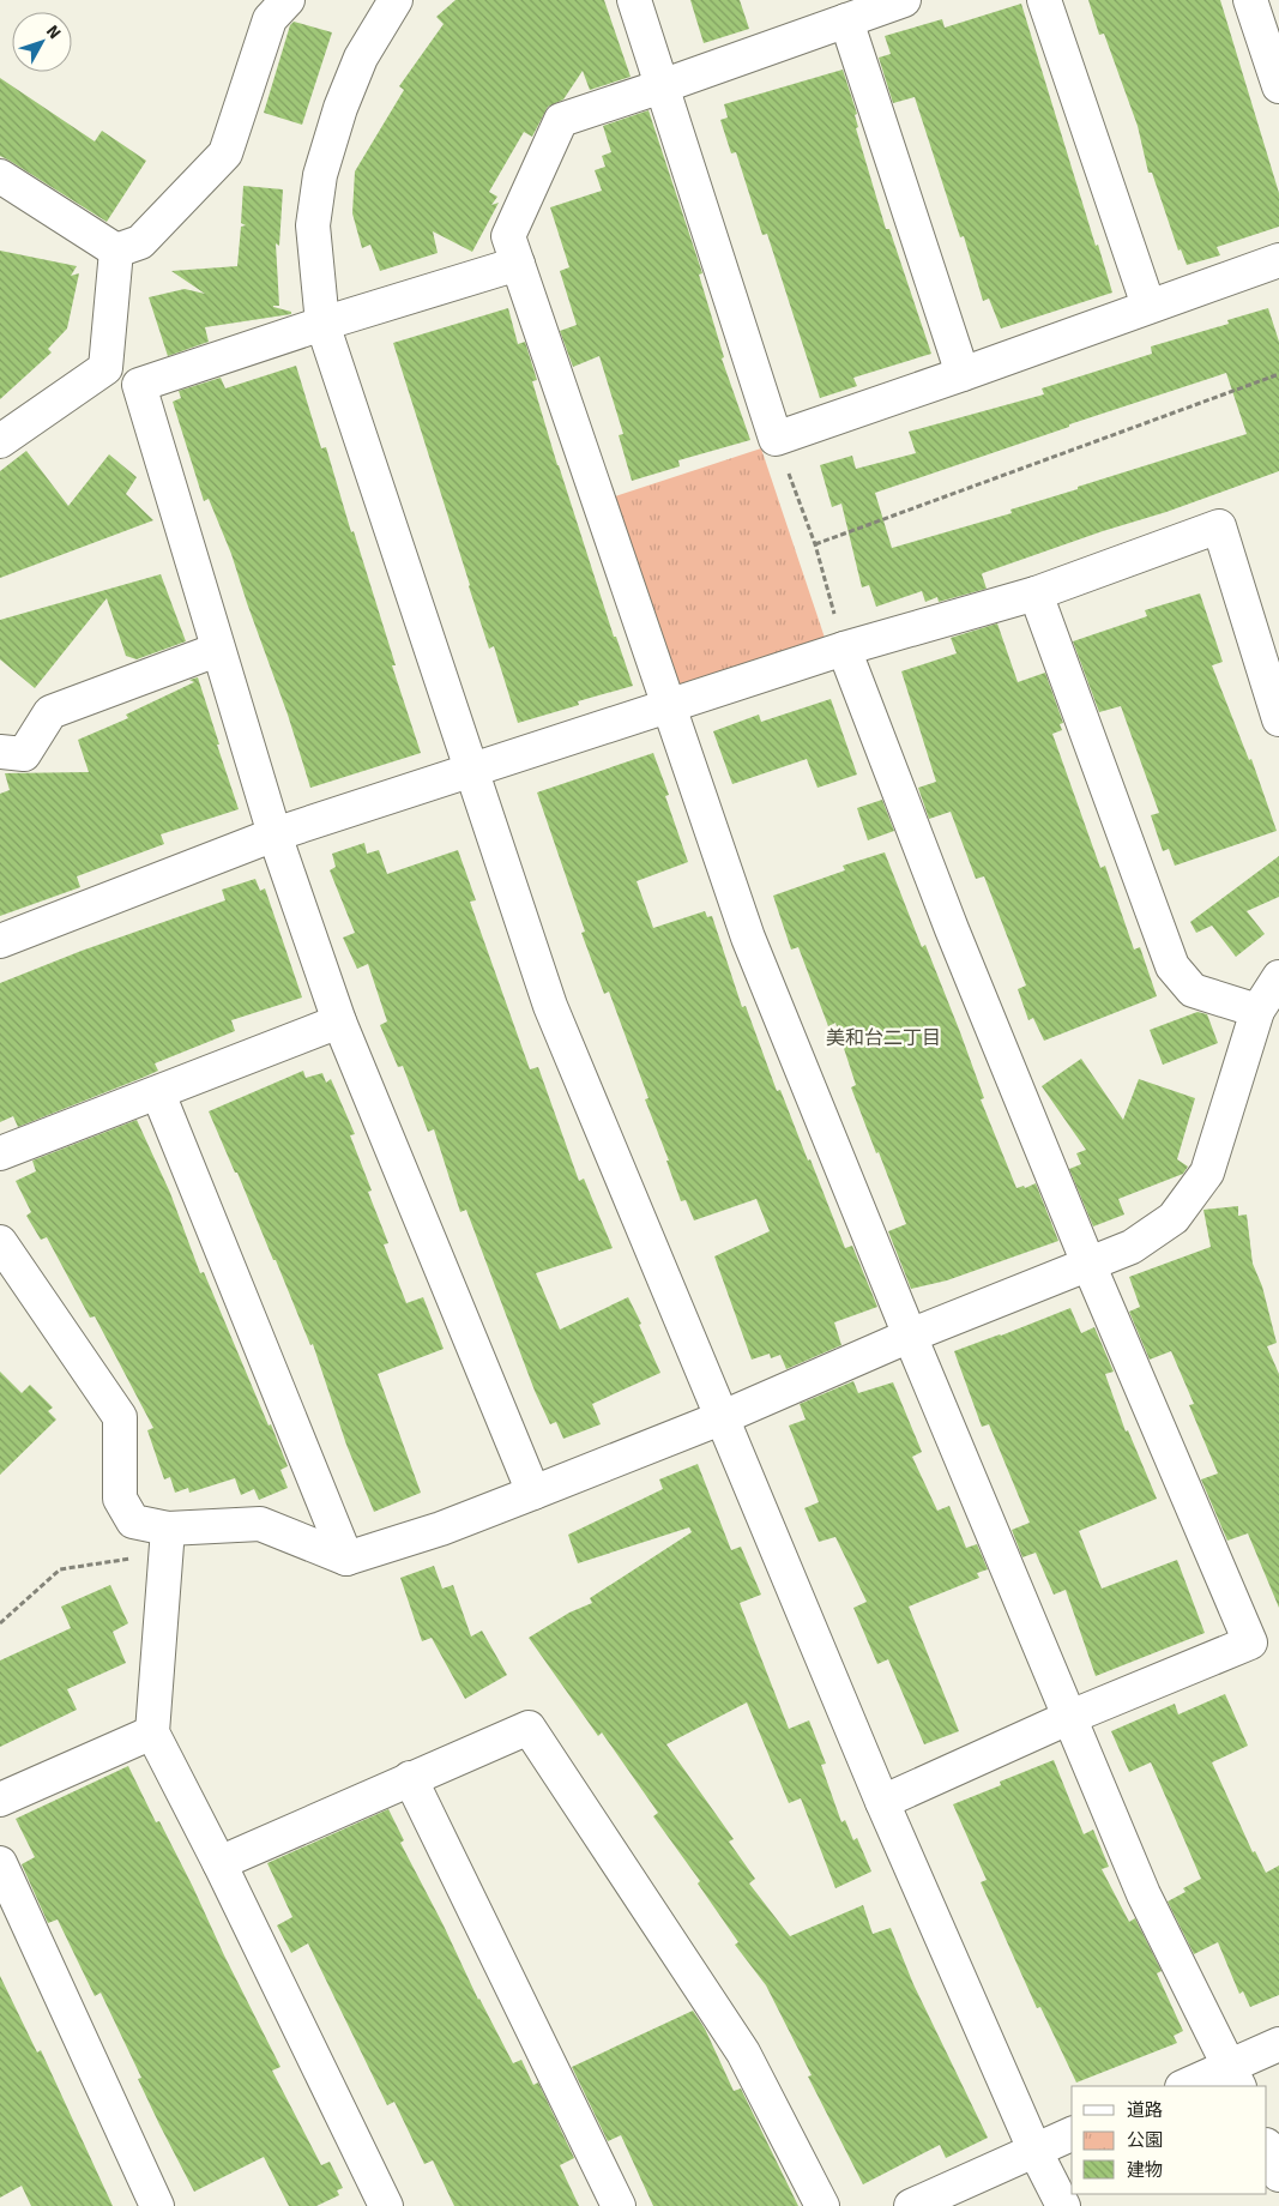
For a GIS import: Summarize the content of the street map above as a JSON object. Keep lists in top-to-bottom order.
{
  "districts": ["美和台二丁目"],
  "legend": ["道路", "公園", "建物"],
  "north": "top right"
}
